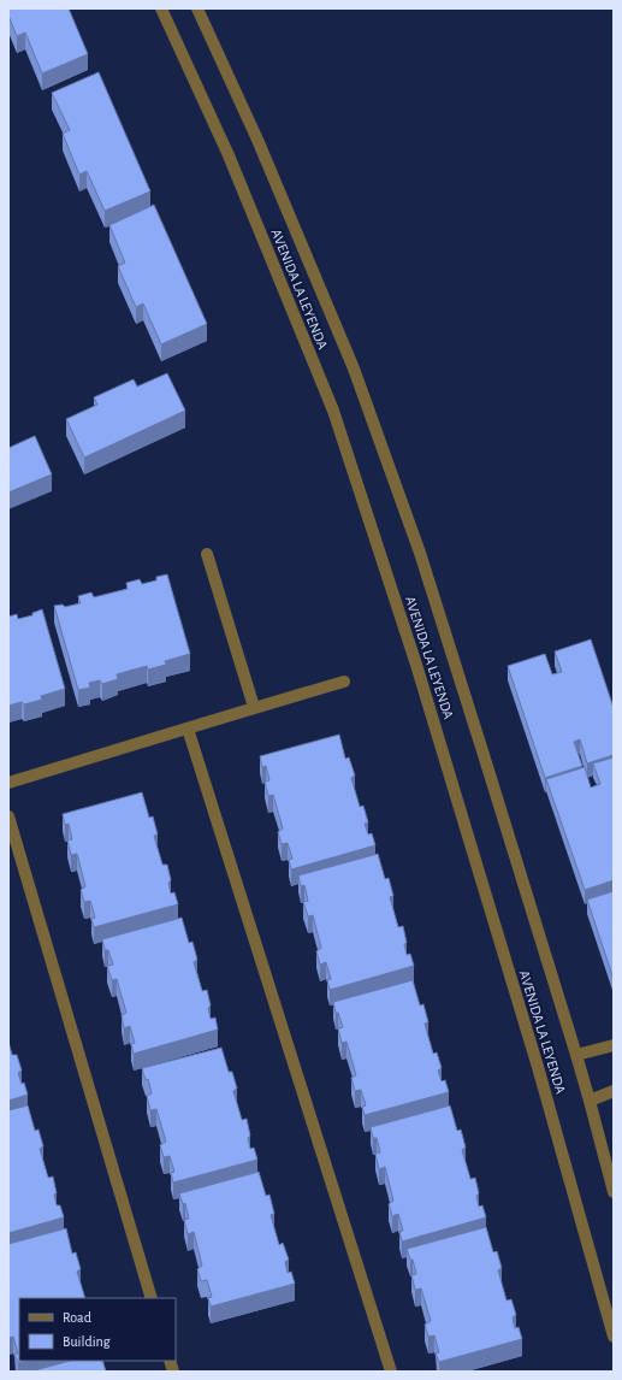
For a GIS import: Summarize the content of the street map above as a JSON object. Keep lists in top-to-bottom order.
{
  "streets": {
    "street": ["AVENIDA LA LEYENDA"]
  },
  "legend": ["Road", "Building"]
}
